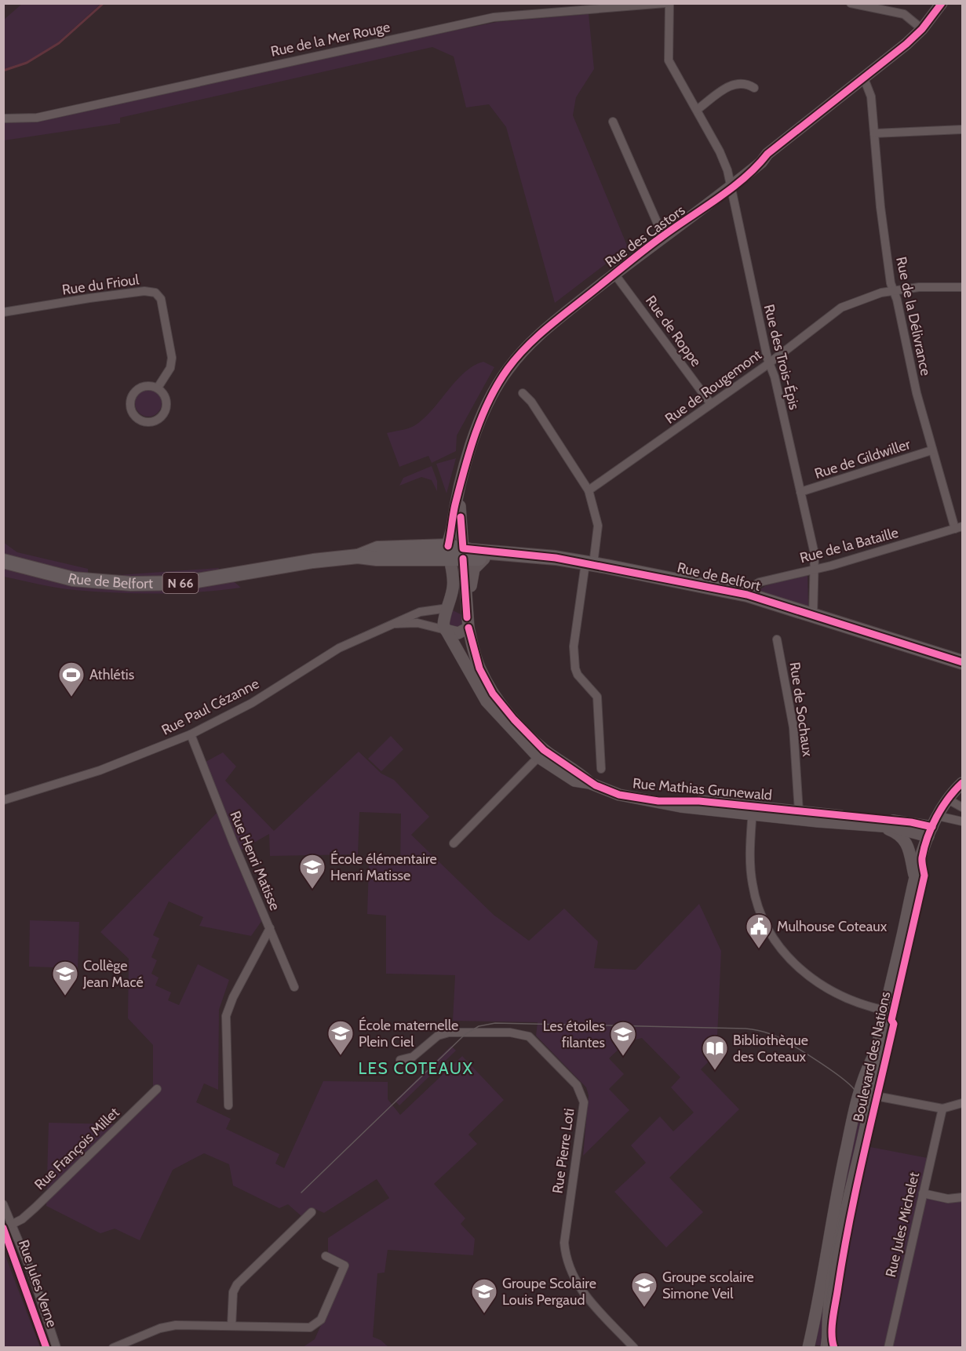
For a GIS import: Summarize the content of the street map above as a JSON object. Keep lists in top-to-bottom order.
{
  "streets": {
    "main road": ["Rue de Belfort", "N 66"],
    "street": [
      "Rue de la Mer Rouge",
      "Rue des Castors",
      "Rue du Frioul",
      "Rue de la Délivrance",
      "Rue de Roppe",
      "Rue des Trois-Épis",
      "Rue de Rougemont",
      "Rue de Gildwiller",
      "Rue de la Bataille",
      "Rue Paul Cézanne",
      "Rue de Sochaux",
      "Rue Mathias Grunewald",
      "Rue Henri Matisse",
      "Boulevard des Nations",
      "Rue François Millet",
      "Rue Pierre Loti",
      "Rue Jules Michelet",
      "Rue Jules Verne"
    ]
  },
  "crossings": [
    ["Rue des Castors", "Rue de la Délivrance"],
    ["Rue des Castors", "Rue de Roppe"],
    ["Rue des Castors", "Rue des Trois-Épis"],
    ["Rue des Castors", "Rue de Belfort"],
    ["Rue des Castors", "Rue Mathias Grunewald"],
    ["Rue de la Délivrance", "Rue de Rougemont"],
    ["Rue de la Délivrance", "Rue de Gildwiller"],
    ["Rue de la Délivrance", "Rue de la Bataille"],
    ["Rue de Roppe", "Rue de Rougemont"],
    ["Rue des Trois-Épis", "Rue de Rougemont"],
    ["Rue des Trois-Épis", "Rue de Gildwiller"],
    ["Rue des Trois-Épis", "Rue de la Bataille"],
    ["Rue des Trois-Épis", "Rue de Belfort"],
    ["Rue de la Bataille", "Rue de Belfort"],
    ["Rue de Belfort", "Rue Mathias Grunewald"],
    ["Rue Paul Cézanne", "Rue Mathias Grunewald"],
    ["Rue Paul Cézanne", "Rue Henri Matisse"],
    ["Rue de Sochaux", "Rue Mathias Grunewald"],
    ["Rue Mathias Grunewald", "Boulevard des Nations"],
    ["Rue François Millet", "Rue Jules Verne"]
  ],
  "districts": ["LES COTEAUX"],
  "places": {
    "sports": ["Athlétis"],
    "school or university": [
      "École élémentaire Henri Matisse",
      "Collège Jean Macé",
      "École maternelle Plein Ciel",
      "Les étoiles filantes",
      "Groupe scolaire Simone Veil",
      "Groupe Scolaire Louis Pergaud"
    ],
    "public building": ["Mulhouse Coteaux"],
    "library": ["Bibliothèque des Coteaux"]
  }
}
